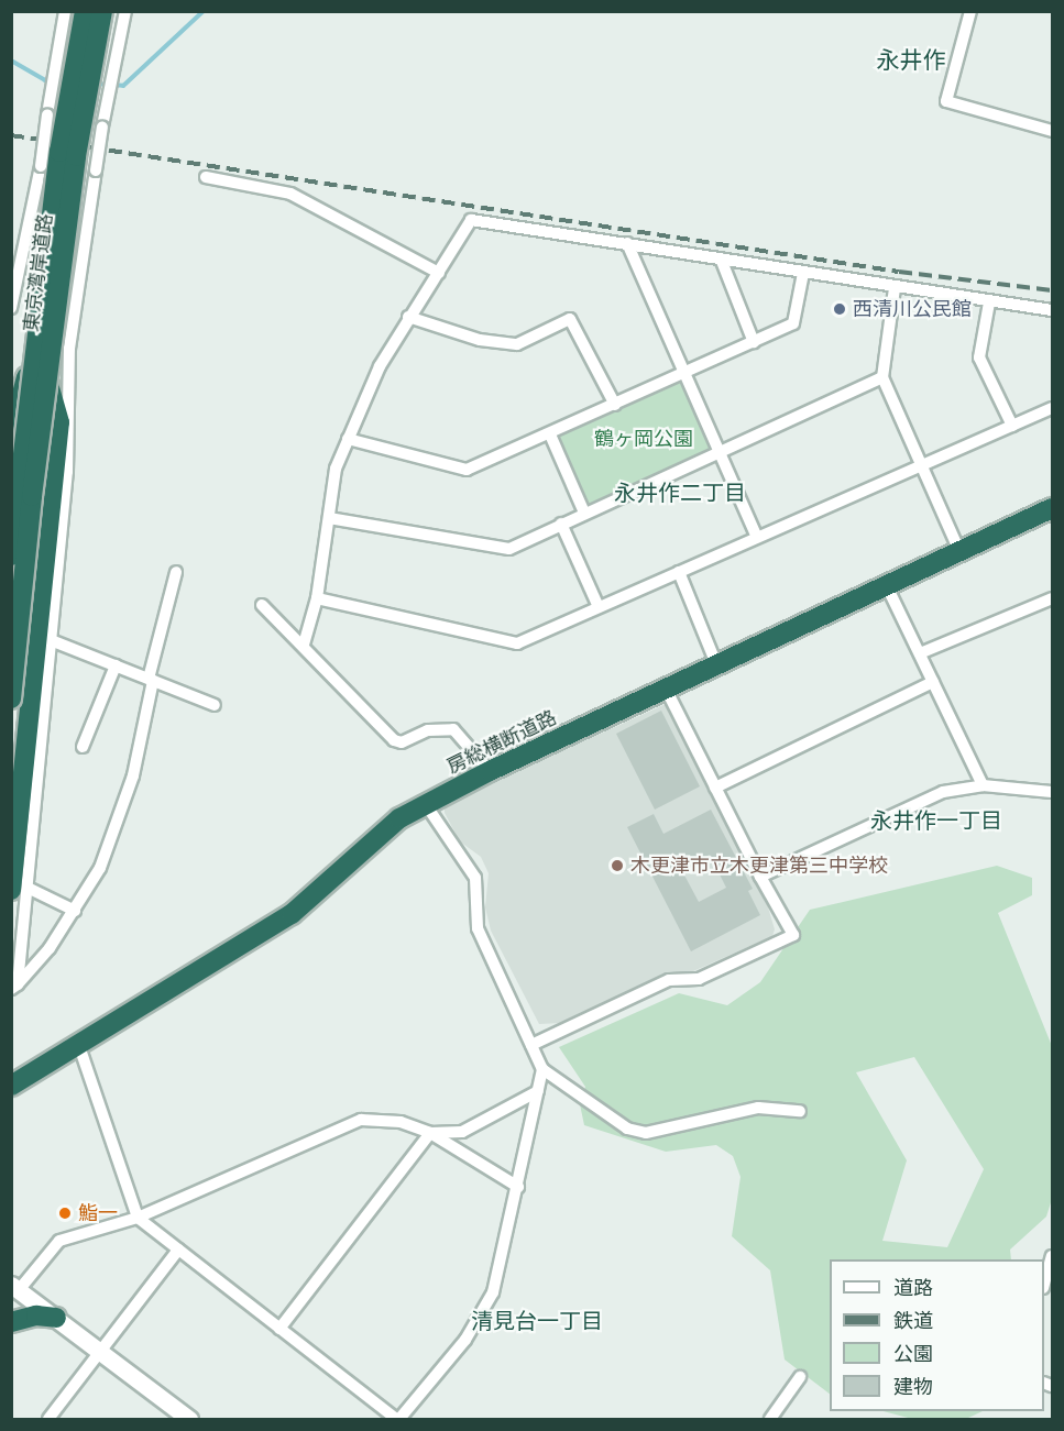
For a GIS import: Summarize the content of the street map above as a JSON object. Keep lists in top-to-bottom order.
{
  "streets": {
    "highway": ["東京湾岸道路", "房総横断道路"]
  },
  "districts": [
    "永井作",
    "永井作二丁目",
    "永井作一丁目",
    "清見台一丁目"
  ],
  "parks": ["鶴ヶ岡公園"],
  "places": ["西清川公民館", "木更津市立木更津第三中学校", "鮨一"],
  "legend": [
    "道路",
    "鉄道",
    "公園",
    "建物"
  ]
}
